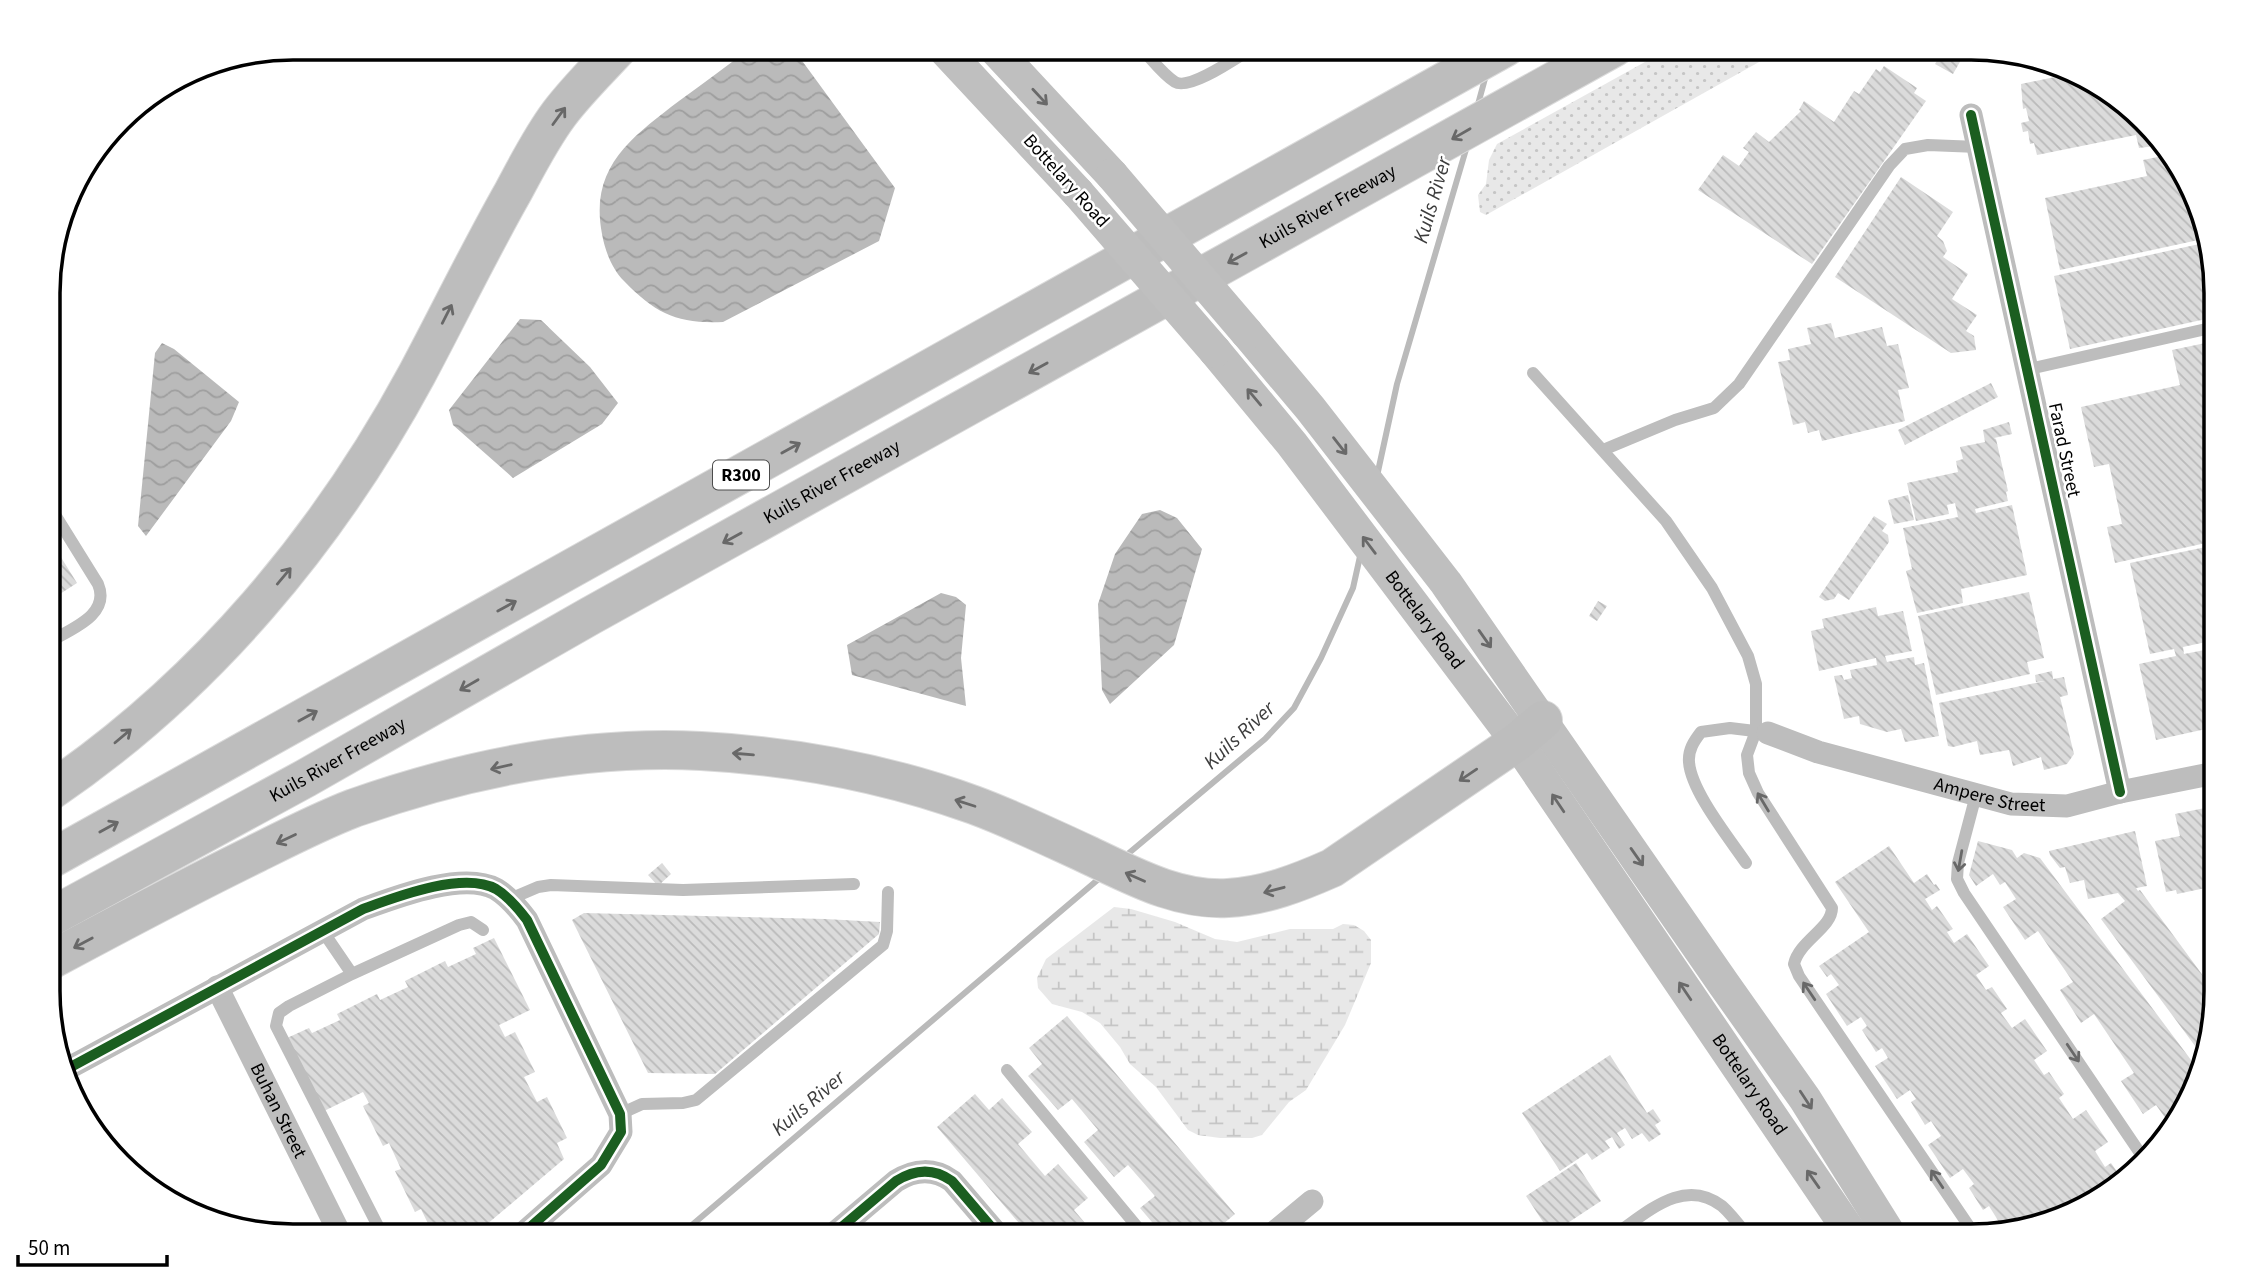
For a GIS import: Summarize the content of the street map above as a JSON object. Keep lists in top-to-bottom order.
{
  "streets": {
    "highway": ["Kuils River Freeway", "R300"],
    "main road": ["Bottelary Road"],
    "street": ["Farad Street", "Ampere Street", "Buhan Street"]
  },
  "crossings": [
    ["Farad Street", "Ampere Street"]
  ],
  "water": ["Kuils River"],
  "scale_bar": "50 m"
}
